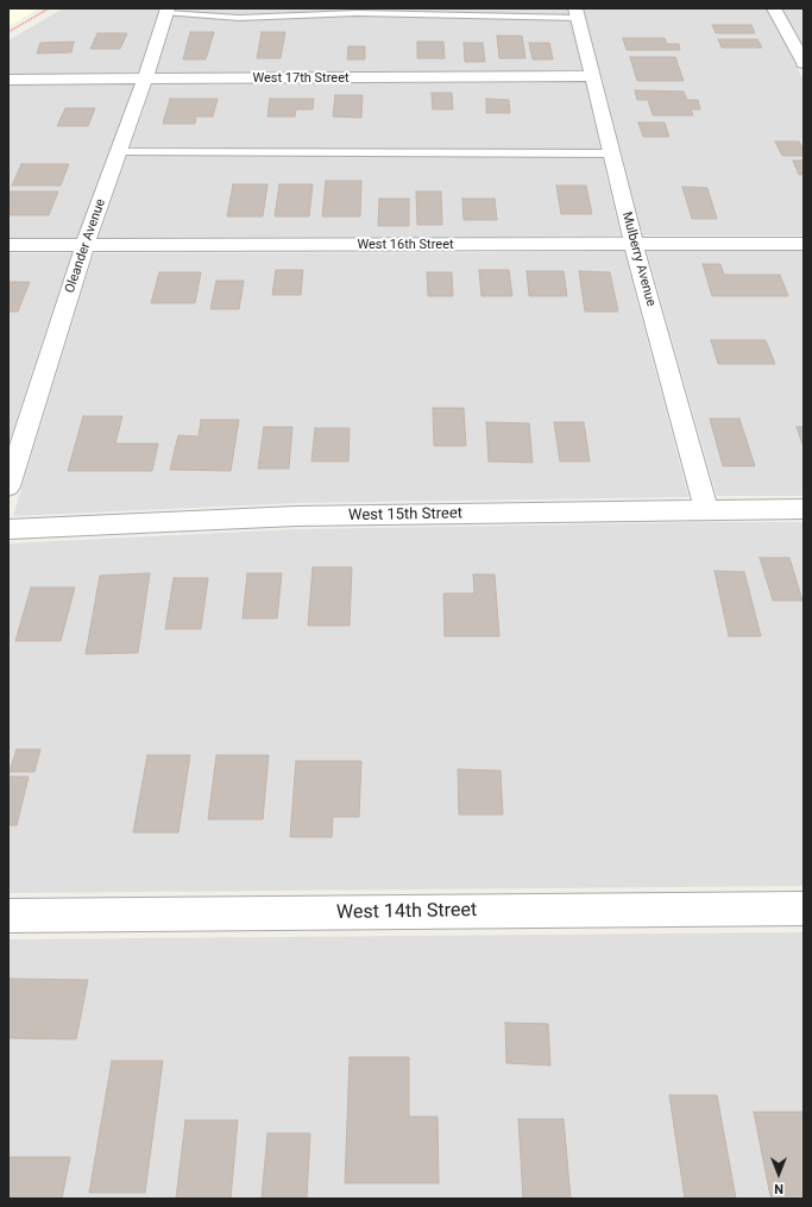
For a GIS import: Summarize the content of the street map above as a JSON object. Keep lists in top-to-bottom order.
{
  "streets": {
    "street": [
      "West 17th Street",
      "West 16th Street",
      "Oleander Avenue",
      "Mulberry Avenue",
      "West 15th Street",
      "West 14th Street"
    ]
  },
  "crossings": [
    ["West 17th Street", "Oleander Avenue"],
    ["West 17th Street", "Mulberry Avenue"],
    ["West 16th Street", "Oleander Avenue"],
    ["West 16th Street", "Mulberry Avenue"],
    ["Mulberry Avenue", "West 15th Street"]
  ],
  "north": "bottom"
}
